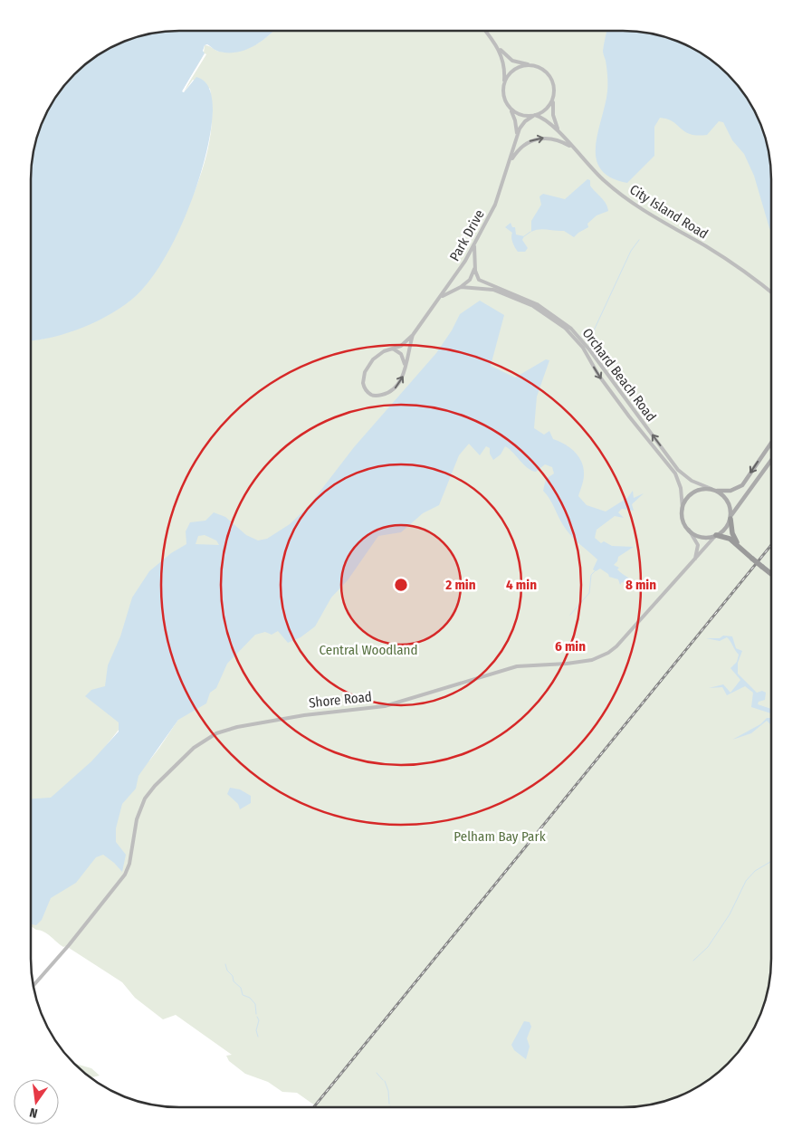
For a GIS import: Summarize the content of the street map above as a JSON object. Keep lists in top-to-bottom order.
{
  "streets": {
    "main road": [
      "City Island Road",
      "Park Drive",
      "Orchard Beach Road",
      "Shore Road"
    ]
  },
  "crossings": [
    ["City Island Road", "Park Drive"],
    ["Park Drive", "Orchard Beach Road"],
    ["Orchard Beach Road", "Shore Road"]
  ],
  "parks": ["Central Woodland", "Pelham Bay Park"],
  "north": "bottom",
  "rings": [
    "2 min",
    "4 min",
    "8 min",
    "6 min"
  ]
}
